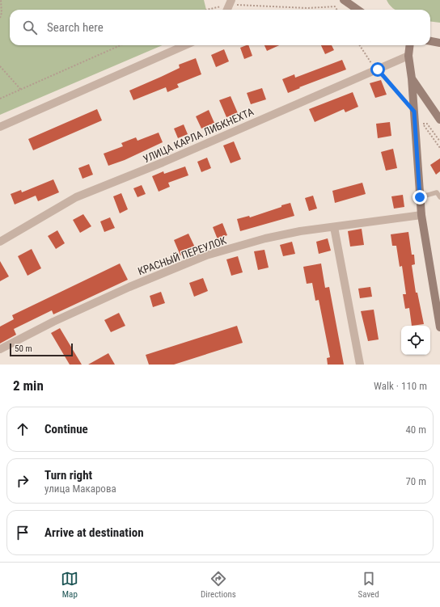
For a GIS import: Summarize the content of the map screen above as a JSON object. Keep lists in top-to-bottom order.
{
  "streets": {
    "street": ["УЛИЦА КАРЛА ЛИБКНЕХТА", "КРАСНЫЙ ПЕРЕУЛОК"]
  },
  "scale_bar": "50 m",
  "page": {
    "search": "Search here",
    "scale": "50 m",
    "heading": ["2 min", "Walk · 110 m"],
    "list": [
      ["Continue", "40 m"],
      ["Turn right", "улица Макарова", "70 m"],
      "Arrive at destination"
    ],
    "nav": ["Map", "Directions", "Saved"]
  }
}
